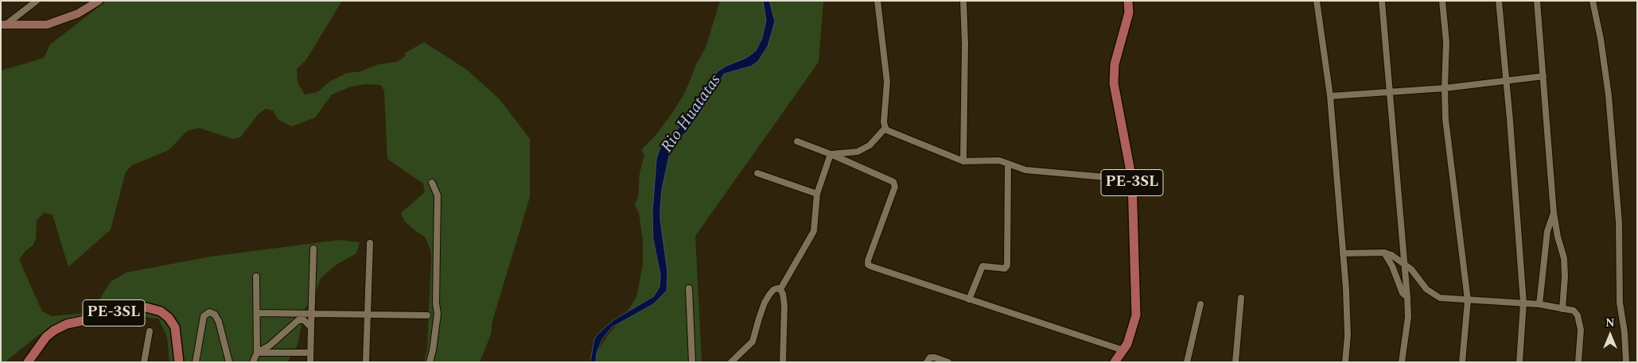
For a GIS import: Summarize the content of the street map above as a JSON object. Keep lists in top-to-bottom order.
{
  "streets": {
    "main road": ["PE-3SL"]
  },
  "water": ["Rio Huatatas"],
  "north": "top"
}
